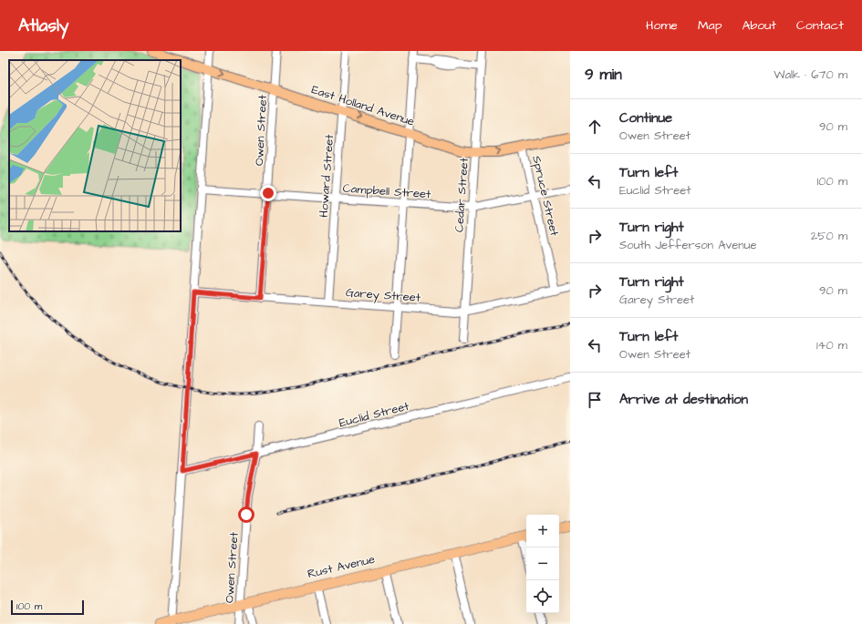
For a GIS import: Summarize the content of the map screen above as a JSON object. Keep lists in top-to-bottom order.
{
  "streets": {
    "highway": ["Rust Avenue"],
    "main road": ["East Holland Avenue"],
    "street": [
      "Owen Street",
      "Howard Street",
      "Campbell Street",
      "Cedar Street",
      "Spruce Street",
      "Garey Street",
      "Euclid Street"
    ]
  },
  "crossings": [
    ["East Holland Avenue", "Owen Street"],
    ["East Holland Avenue", "Howard Street"],
    ["East Holland Avenue", "Cedar Street"],
    ["East Holland Avenue", "Spruce Street"],
    ["Owen Street", "Campbell Street"],
    ["Owen Street", "Garey Street"],
    ["Owen Street", "Euclid Street"],
    ["Owen Street", "Rust Avenue"],
    ["Howard Street", "Campbell Street"],
    ["Howard Street", "Garey Street"],
    ["Campbell Street", "Cedar Street"],
    ["Campbell Street", "Spruce Street"],
    ["Cedar Street", "Garey Street"],
    ["Spruce Street", "Garey Street"]
  ],
  "one_way": ["East Holland Avenue"],
  "scale_bar": "100 m",
  "page": {
    "header": "Atlasly",
    "nav": [
      "Home",
      "Map",
      "About",
      "Contact"
    ],
    "heading": ["9 min", "Walk · 670 m"],
    "list": [
      ["Continue", "Owen Street", "90 m"],
      ["Turn left", "Euclid Street", "100 m"],
      ["Turn right", "South Jefferson Avenue", "250 m"],
      ["Turn right", "Garey Street", "90 m"],
      ["Turn left", "Owen Street", "140 m"],
      "Arrive at destination"
    ],
    "map_buttons": ["+", "−"],
    "scale": "100 m"
  }
}
